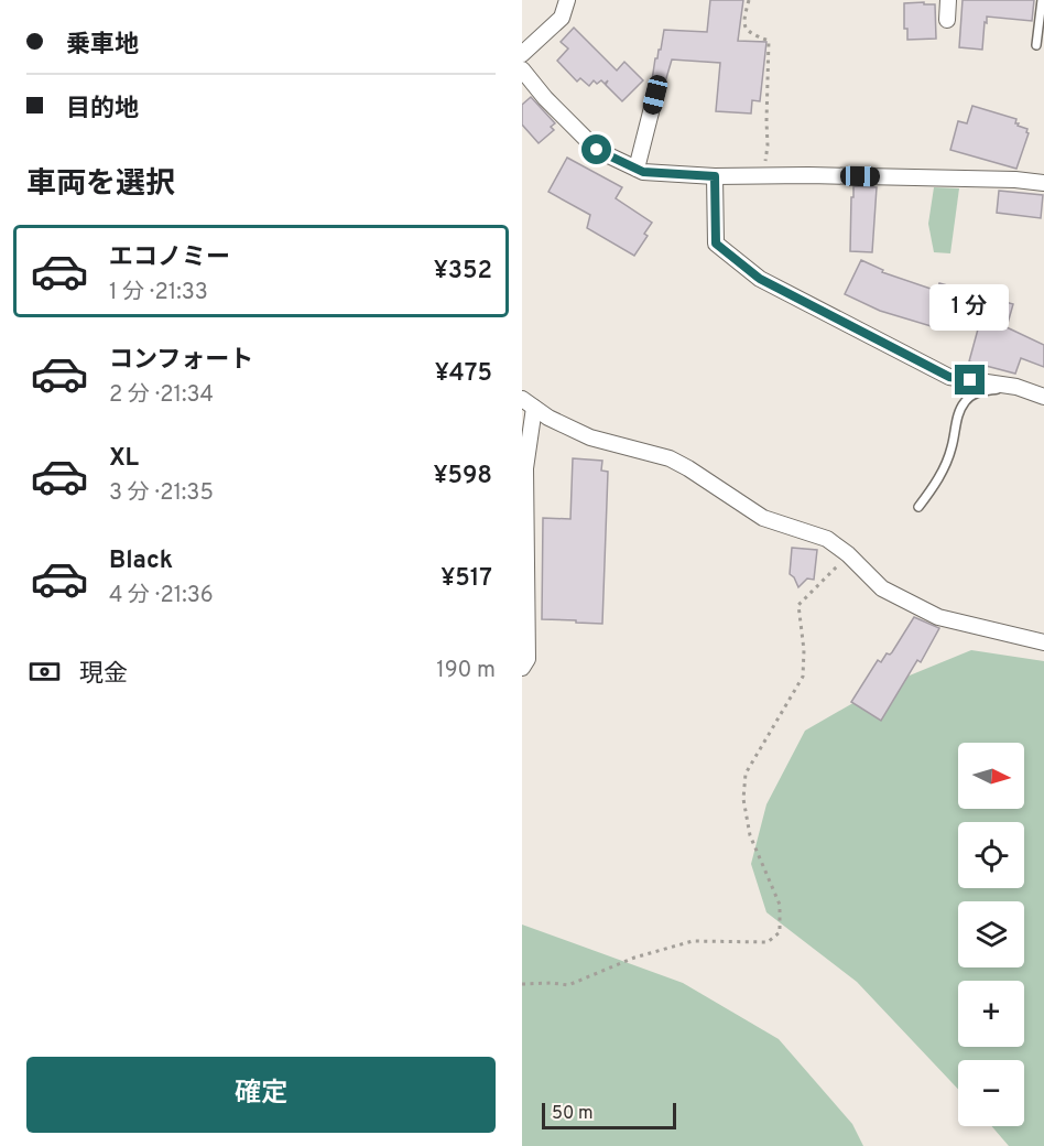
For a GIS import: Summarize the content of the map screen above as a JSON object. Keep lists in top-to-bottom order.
{
  "scale_bar": "50 m",
  "north": "right",
  "page": {
    "banner": ["乗車地", "目的地"],
    "heading": "車両を選択",
    "list": [
      {
        "name": "エコノミー",
        "note": "1 分 · 21:33",
        "value": "¥352"
      },
      {
        "name": "コンフォート",
        "note": "2 分 · 21:34",
        "value": "¥475"
      },
      {
        "name": "XL",
        "note": "3 分 · 21:35",
        "value": "¥598"
      },
      {
        "name": "Black",
        "note": "4 分 · 21:36",
        "value": "¥517"
      }
    ],
    "bubble": "1 分",
    "pay": ["現金", "190 m"],
    "map_buttons": ["+", "−"],
    "buttons": "確定",
    "scale": "50 m"
  }
}
